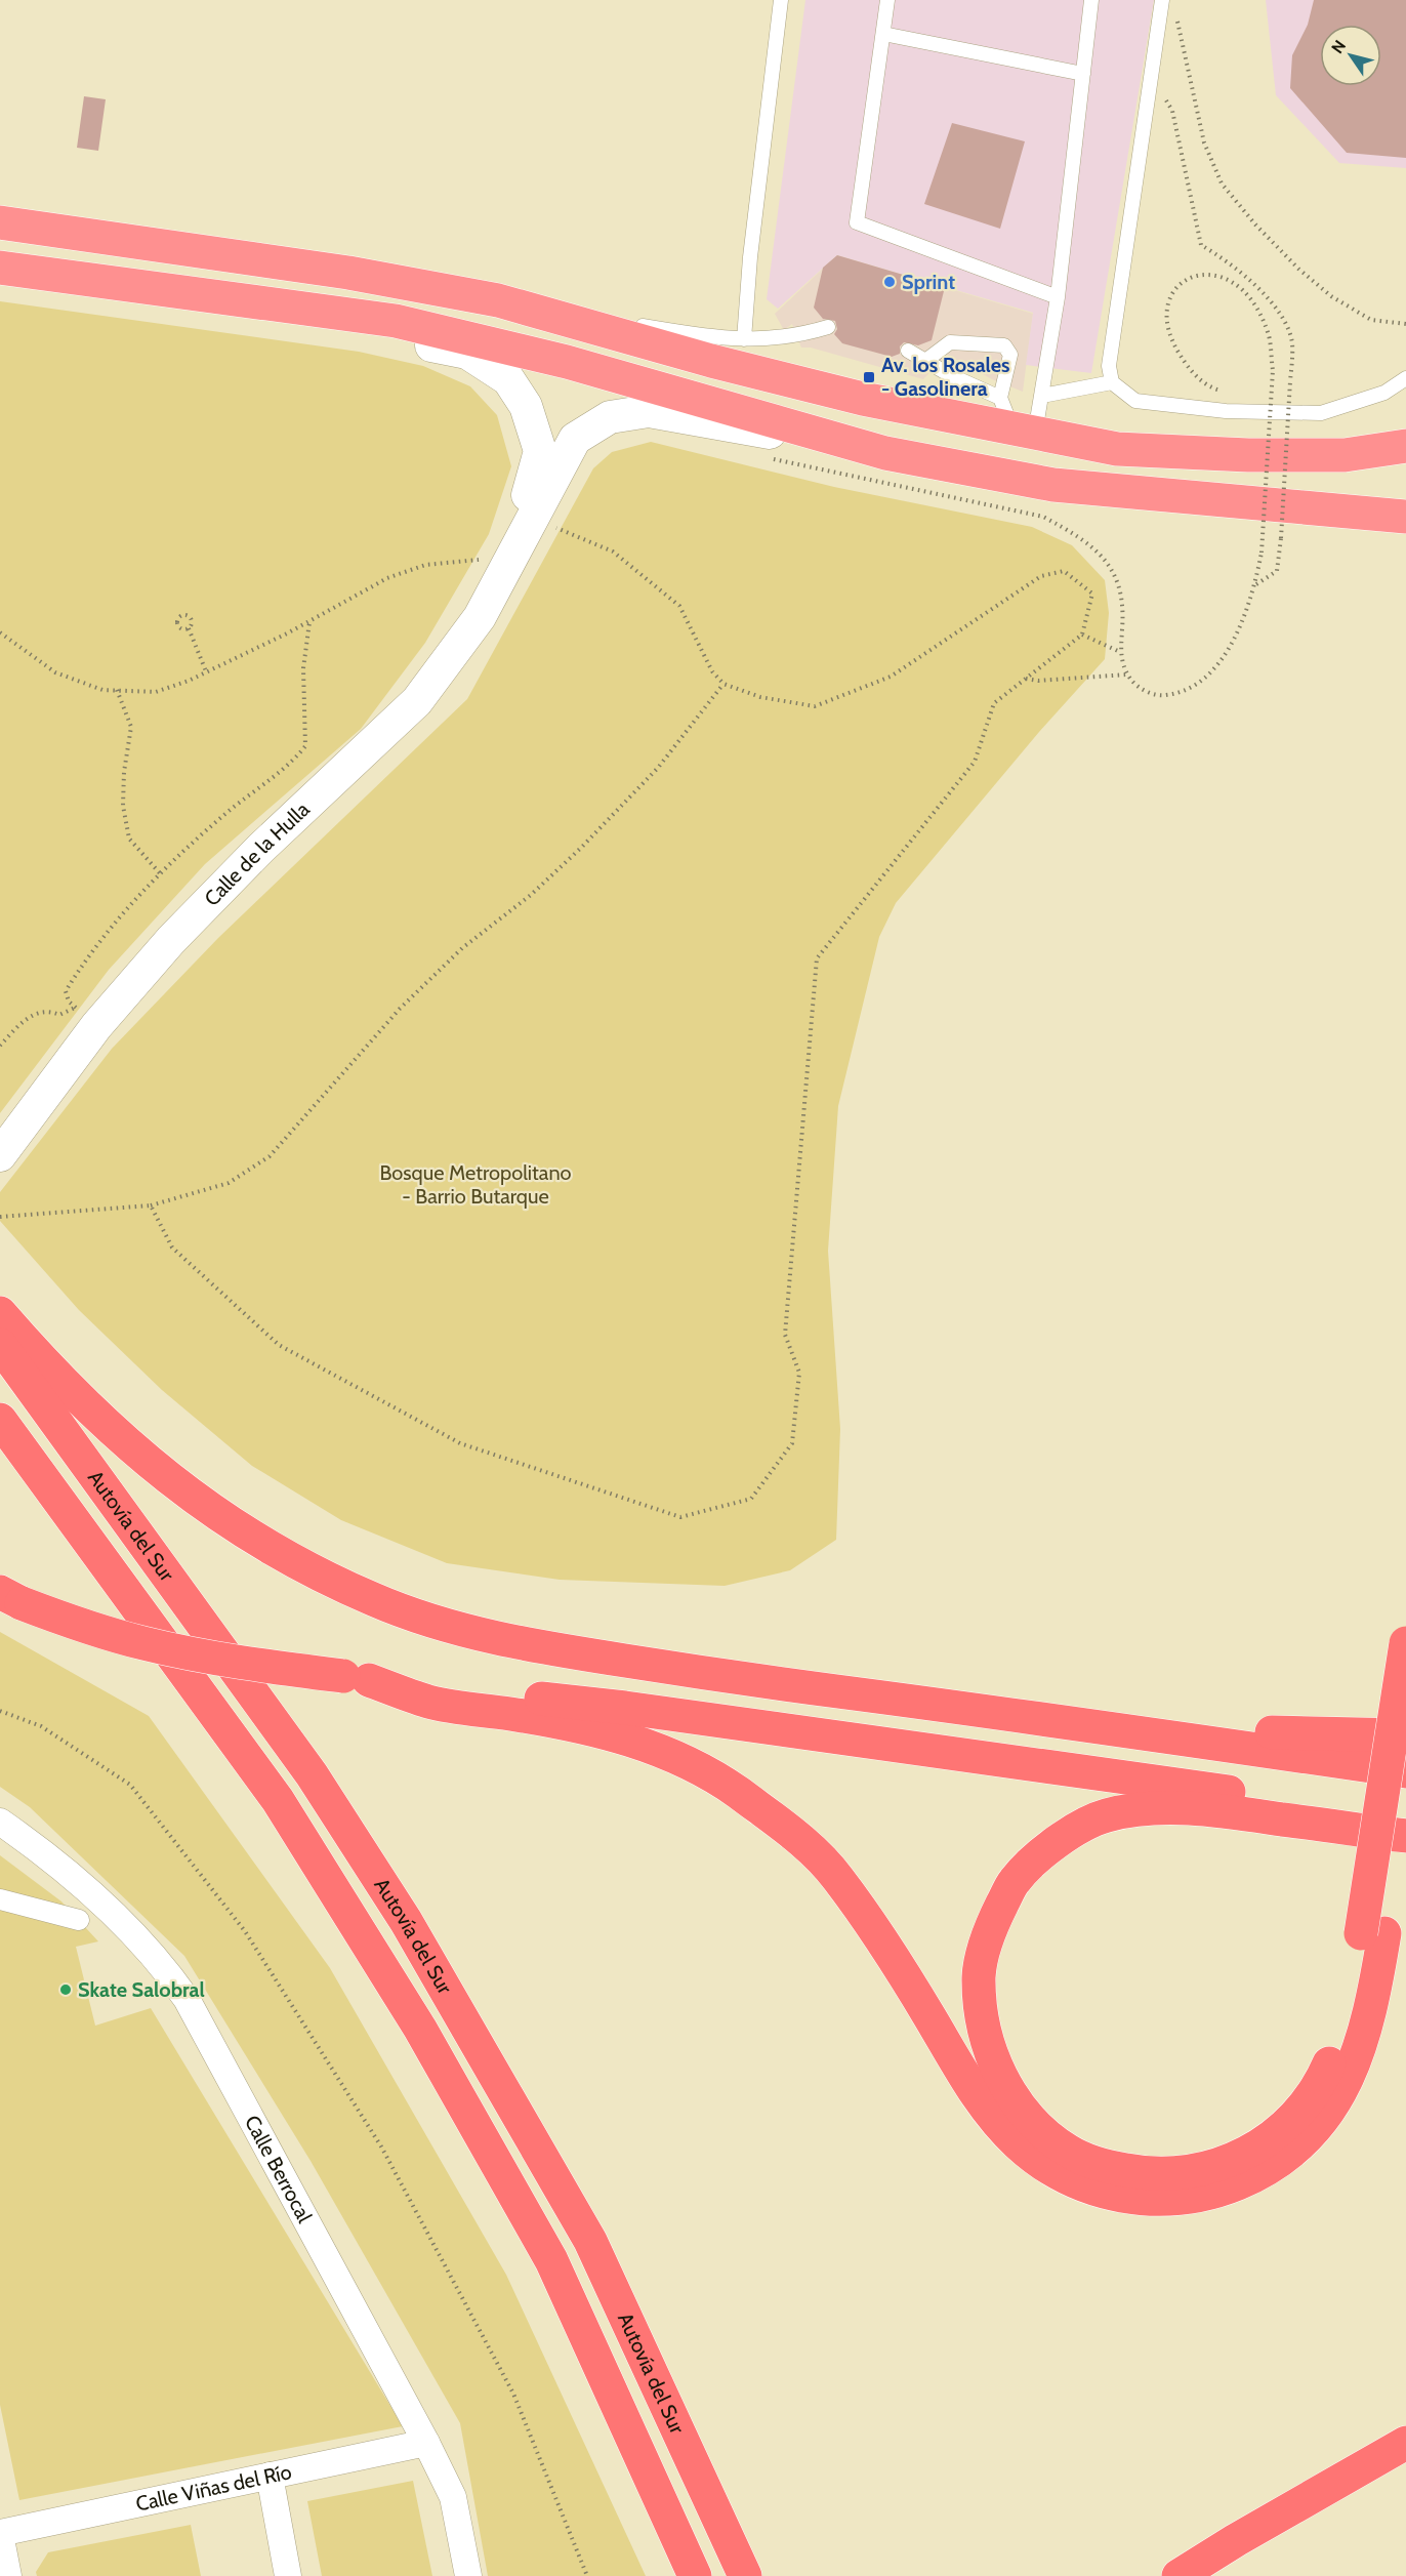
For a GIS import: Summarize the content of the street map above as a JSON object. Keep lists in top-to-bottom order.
{
  "streets": {
    "highway": ["Autovía del Sur"],
    "street": ["Calle de la Hulla", "Calle Berrocal", "Calle Viñas del Río"]
  },
  "crossings": [
    ["Calle Berrocal", "Calle Viñas del Río"]
  ],
  "parks": ["Bosque Metropolitano - Barrio Butarque"],
  "places": {
    "other": ["Sprint", "Skate Salobral"],
    "transit": ["Av. los Rosales - Gasolinera"]
  },
  "north": "top left"
}
